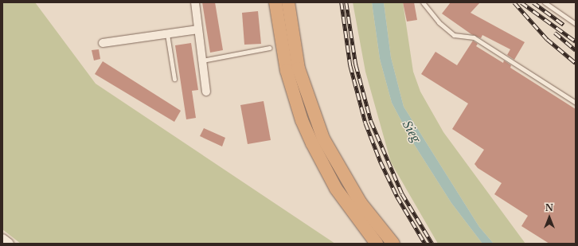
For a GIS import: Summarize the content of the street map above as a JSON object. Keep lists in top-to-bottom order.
{
  "water": ["Sieg"],
  "north": "top"
}
